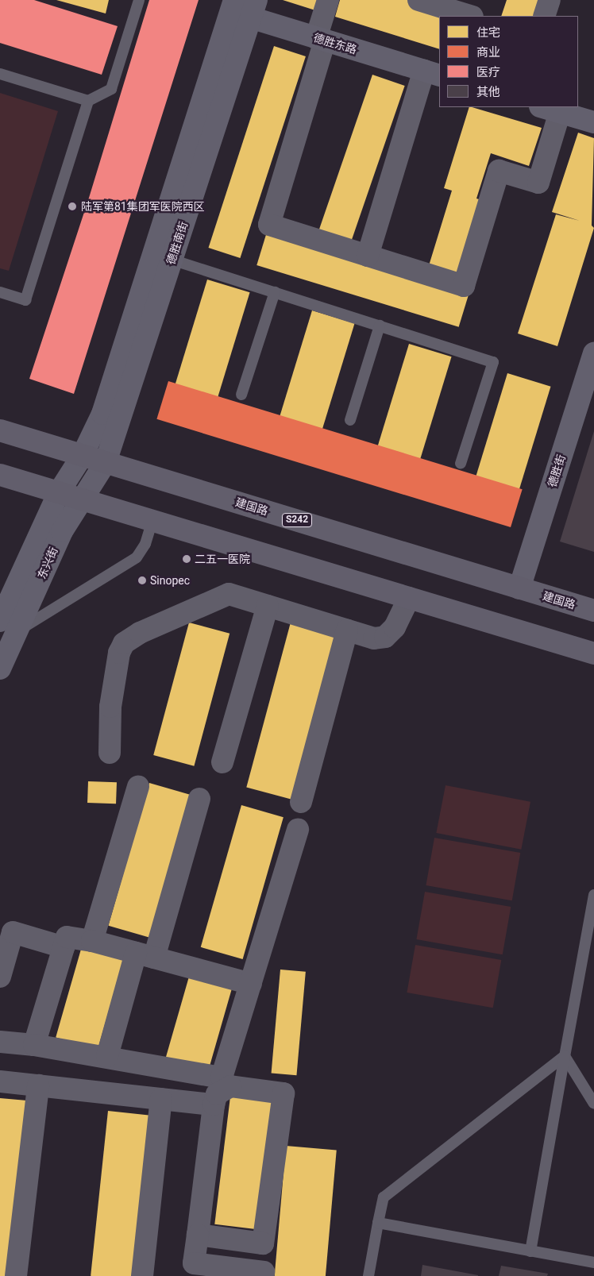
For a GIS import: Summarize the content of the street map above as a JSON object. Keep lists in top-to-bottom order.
{
  "streets": {
    "main road": [
      "德胜东路",
      "德胜南街",
      "德胜街",
      "建国路",
      "S242",
      "东兴街"
    ]
  },
  "crossings": [
    ["德胜东路", "德胜南街"],
    ["德胜南街", "建国路"],
    ["德胜南街", "东兴街"],
    ["德胜街", "建国路"],
    ["建国路", "东兴街"]
  ],
  "places": ["陆军第81集团军医院西区", "二五一医院", "Sinopec"],
  "legend": [
    "住宅",
    "商业",
    "医疗",
    "其他"
  ]
}
